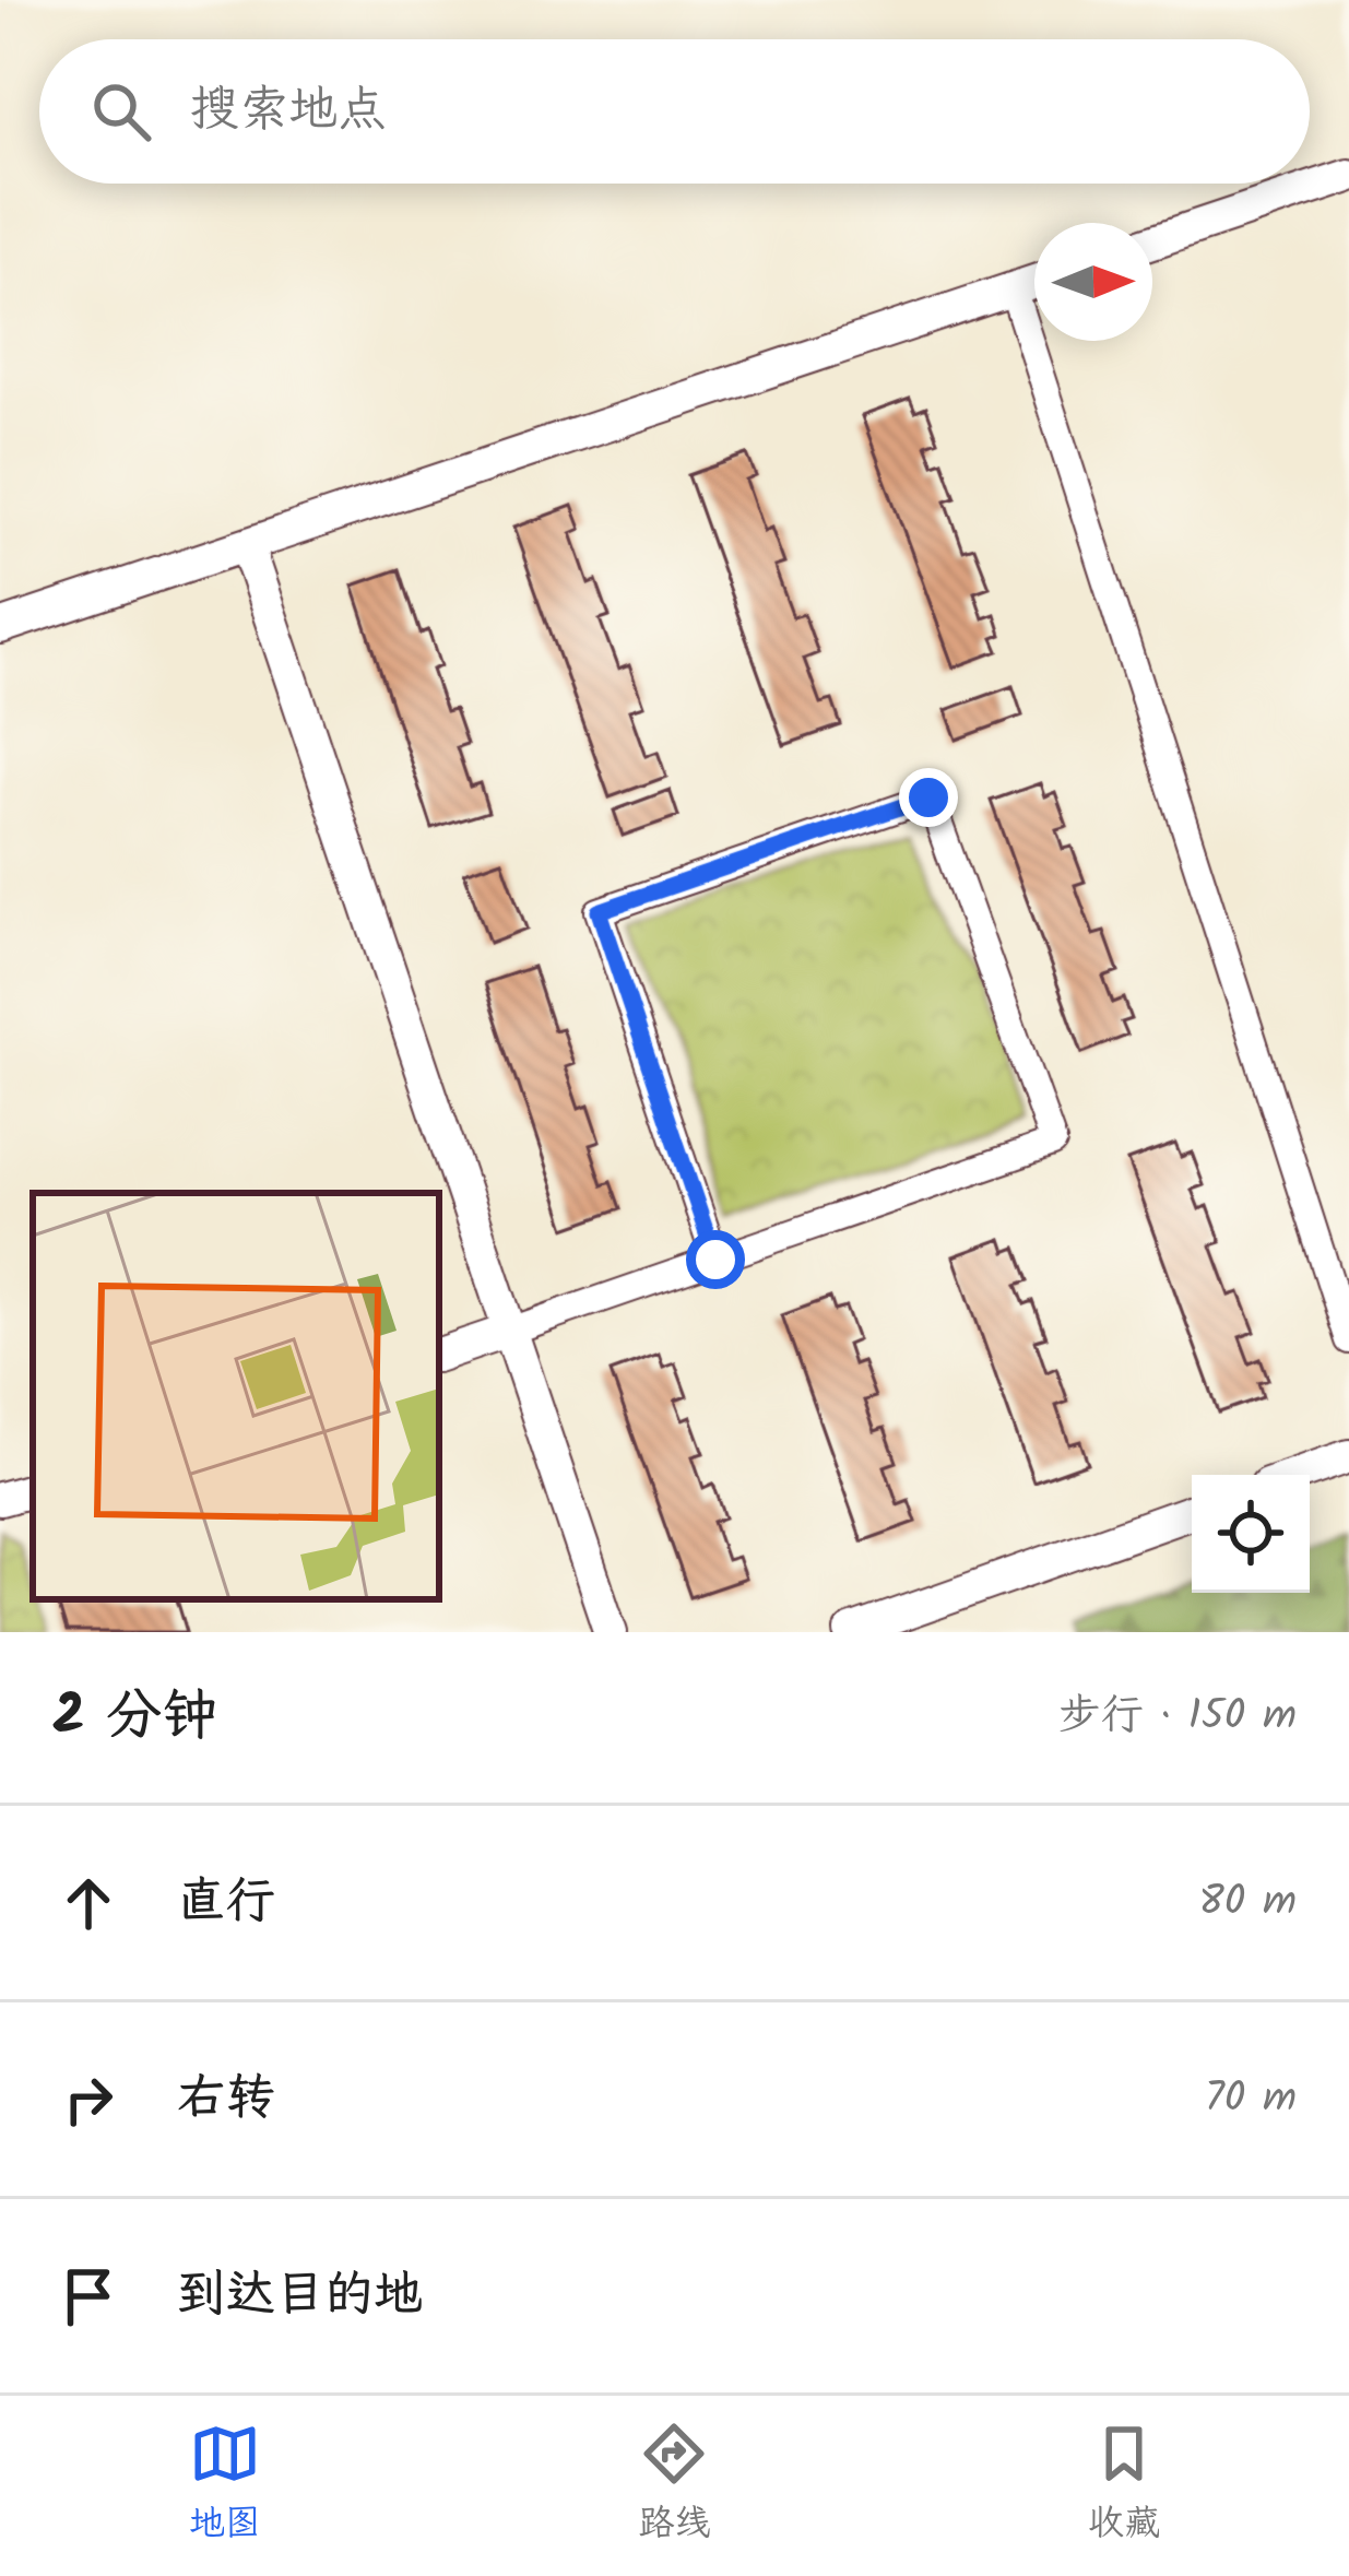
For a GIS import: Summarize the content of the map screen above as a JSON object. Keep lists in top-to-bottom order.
{
  "north": "right",
  "page": {
    "search": "搜索地点",
    "heading": ["2 分钟", "步行 · 150 m"],
    "list": [
      ["直行", "80 m"],
      ["右转", "70 m"],
      "到达目的地"
    ],
    "nav": ["地图", "路线", "收藏"]
  }
}
